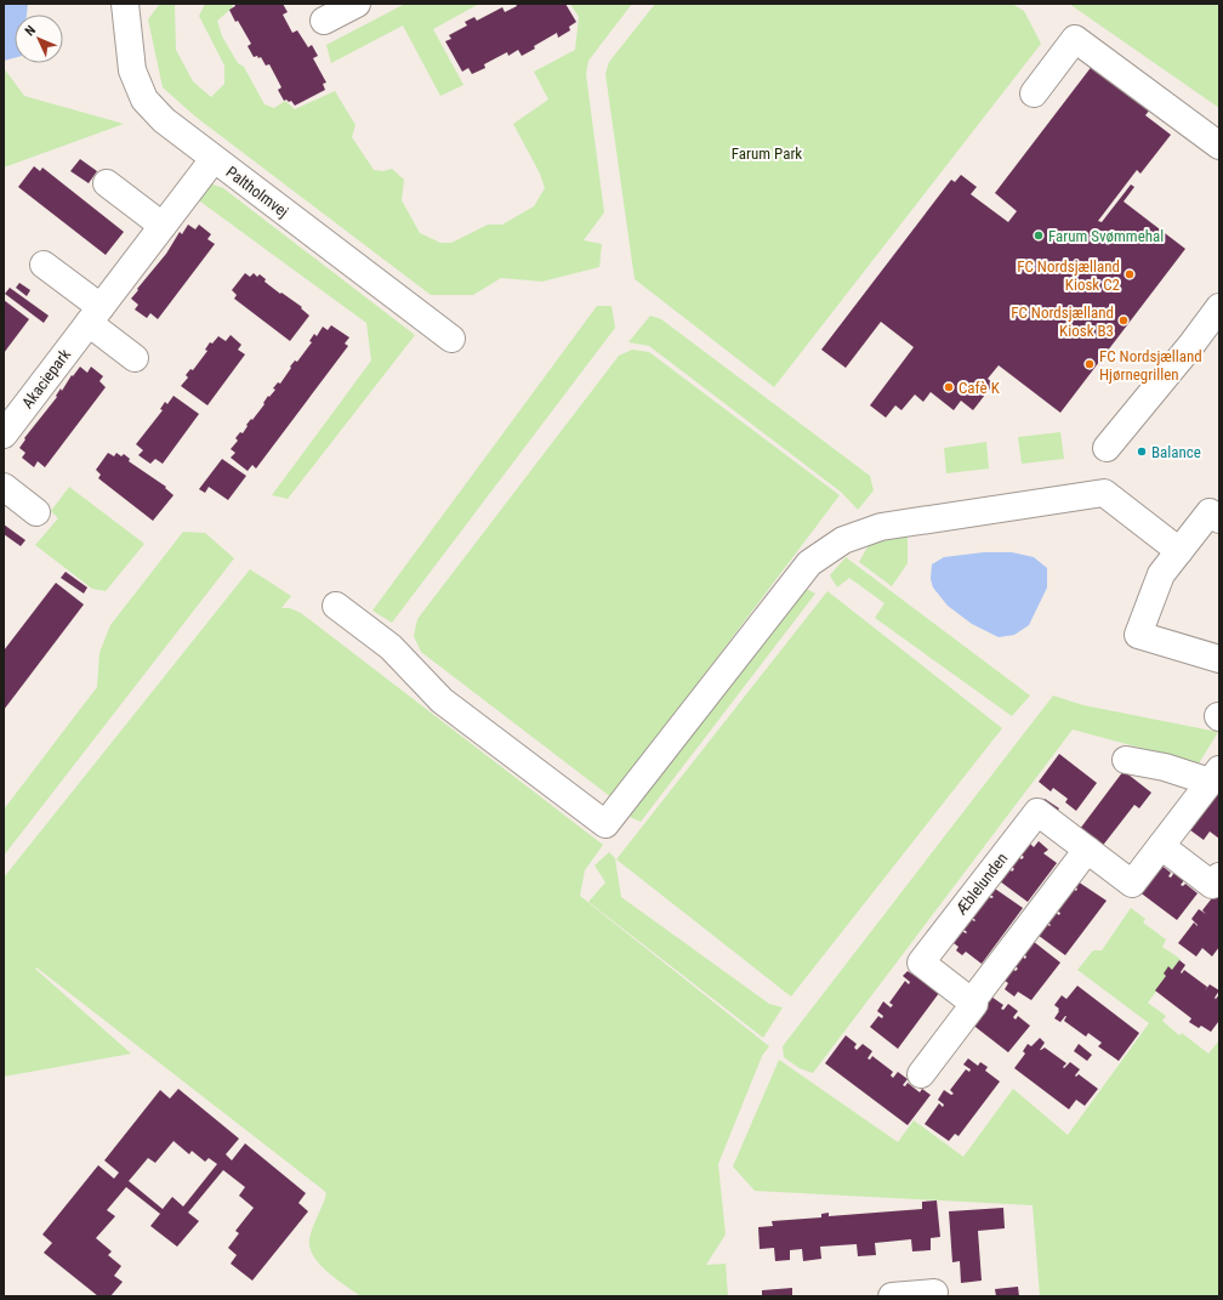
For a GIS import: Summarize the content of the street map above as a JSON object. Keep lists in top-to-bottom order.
{
  "streets": {
    "street": ["Paltholmvej", "Akaciepark", "Æblelunden"]
  },
  "crossings": [
    ["Paltholmvej", "Akaciepark"]
  ],
  "parks": ["Farum Park"],
  "places": [
    "Farum Svømmehal",
    "FC Nordsjælland Kiosk C2",
    "FC Nordsjælland Kiosk B3",
    "FC Nordsjælland Hjørnegrillen",
    "Cafè K",
    "Balance"
  ],
  "north": "top left"
}
